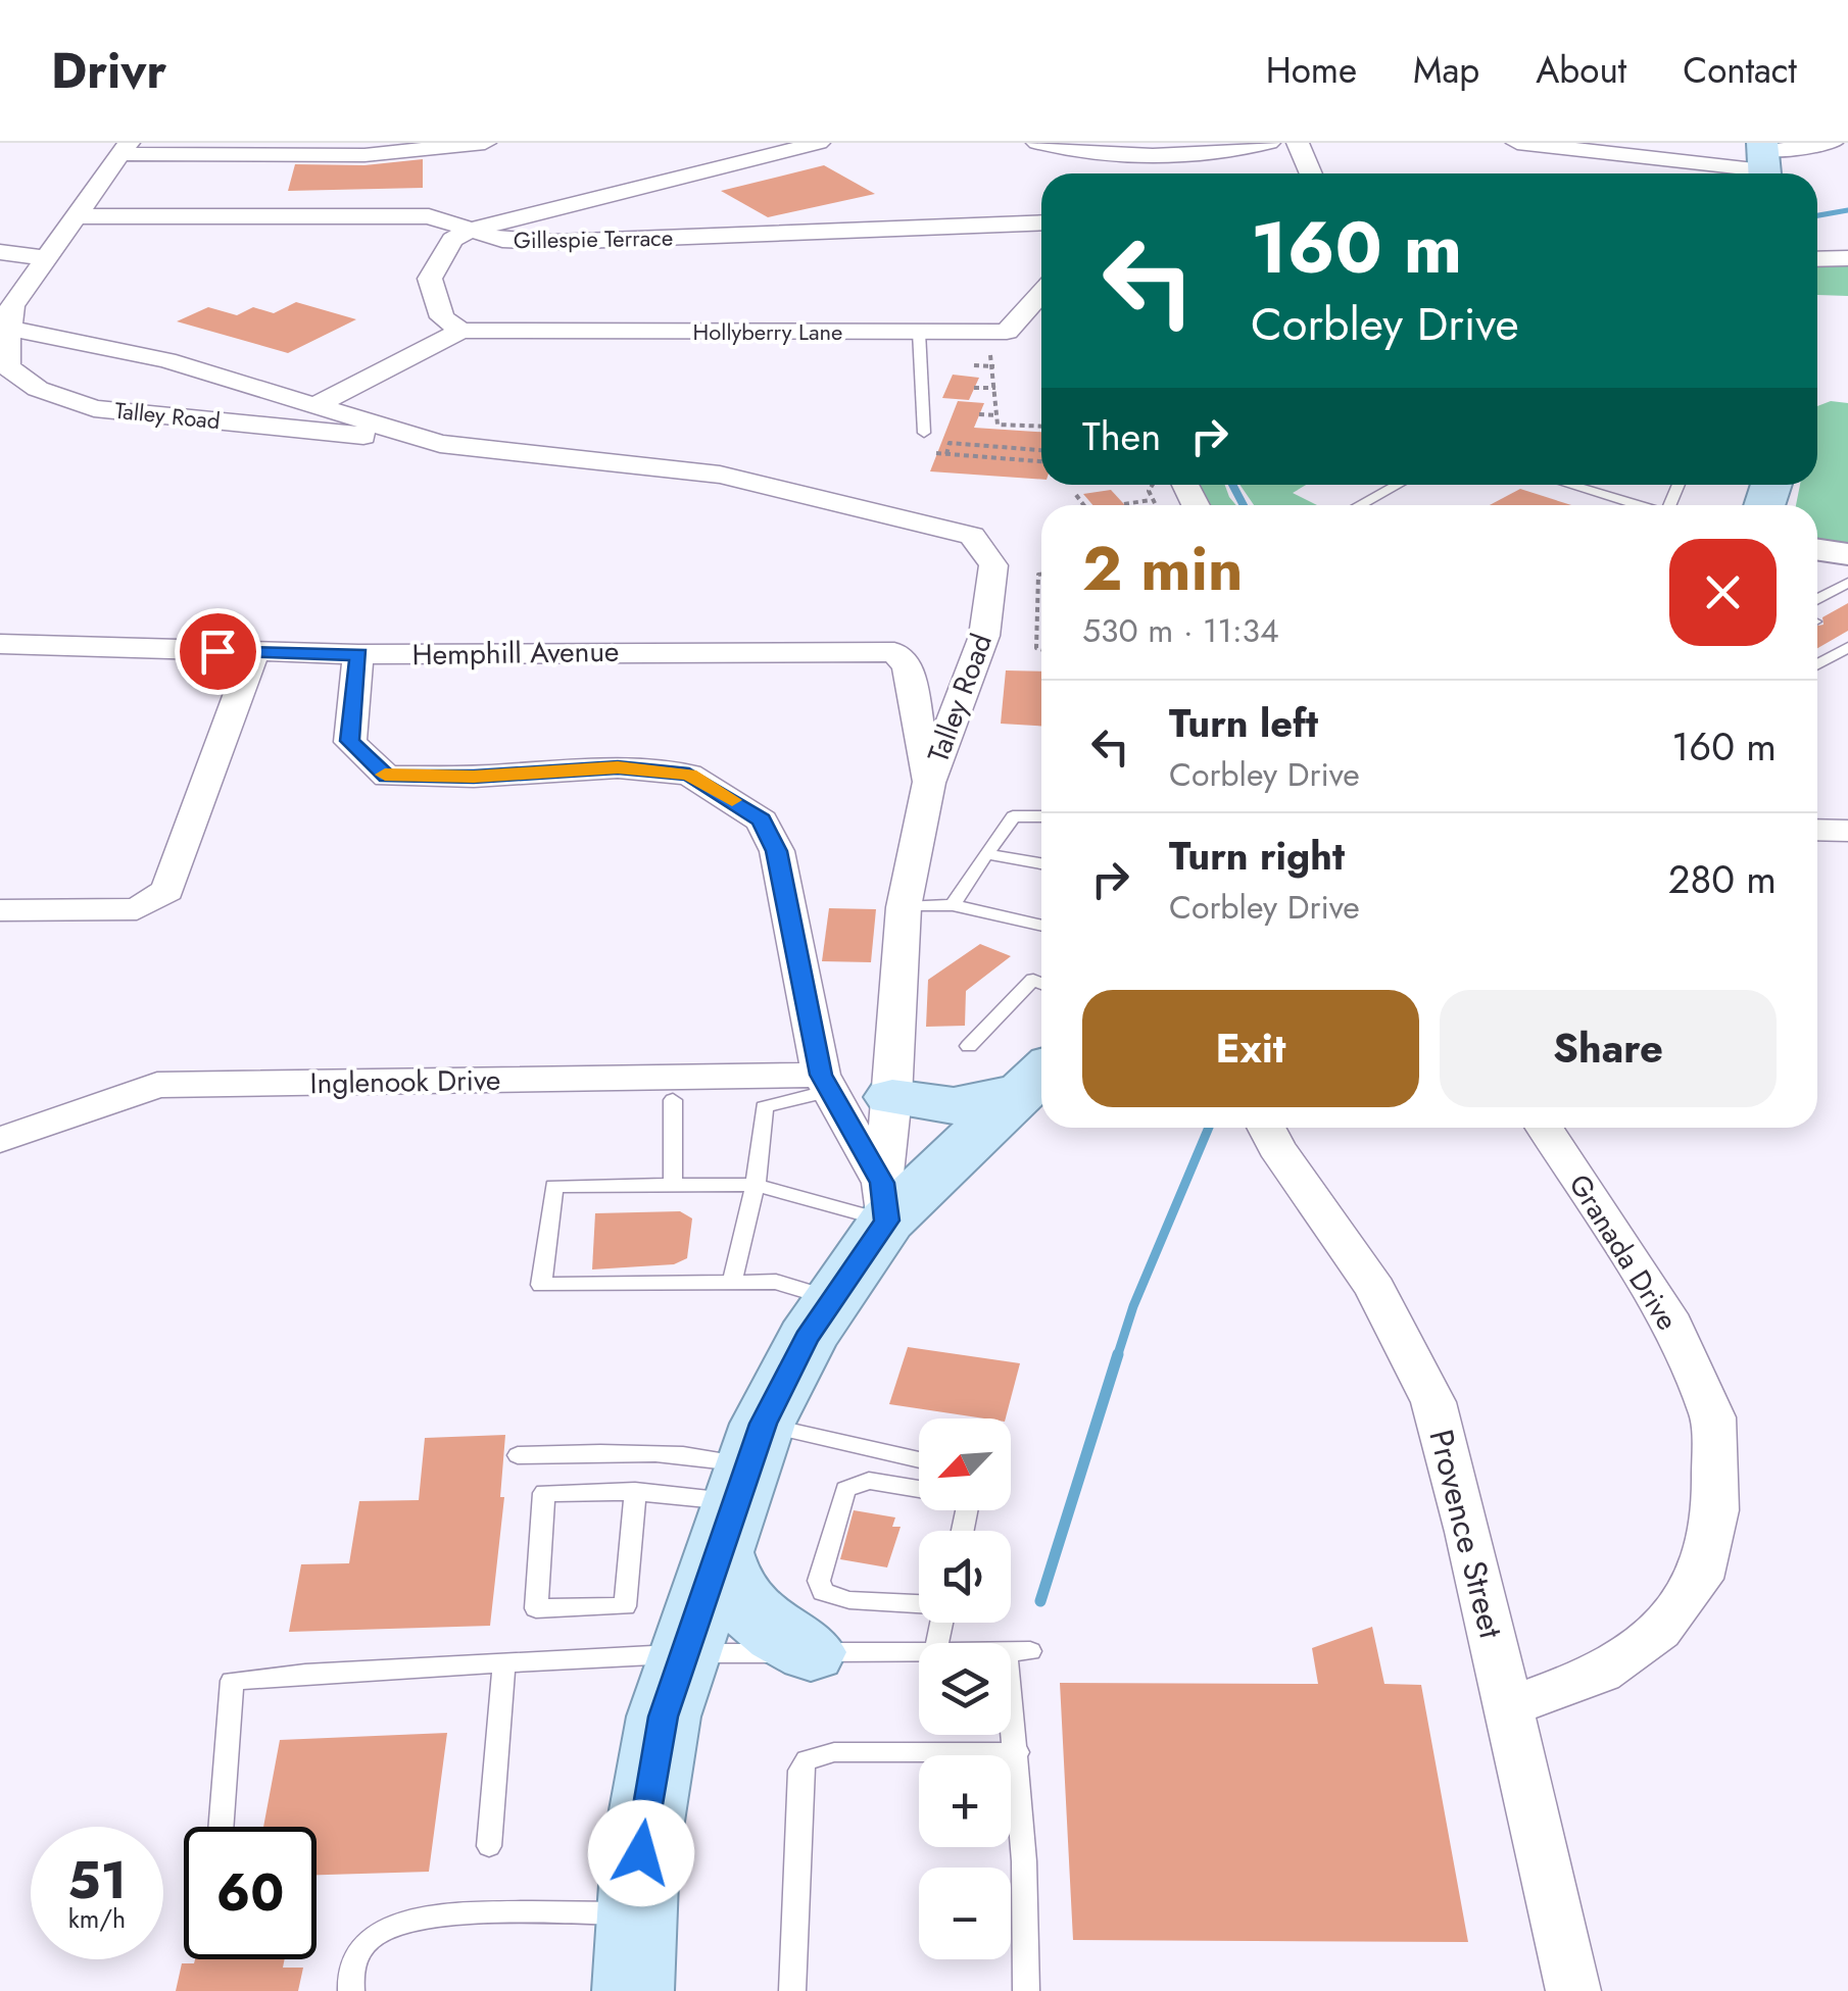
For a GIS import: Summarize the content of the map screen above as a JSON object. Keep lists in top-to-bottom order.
{
  "streets": {
    "street": [
      "Gillespie Terrace",
      "Hollyberry Lane",
      "Talley Road",
      "Hemphill Avenue",
      "Inglenook Drive",
      "Granada Drive",
      "Provence Street"
    ]
  },
  "crossings": [
    ["Talley Road", "Hemphill Avenue"],
    ["Granada Drive", "Provence Street"]
  ],
  "north": "bottom left",
  "page": {
    "header": "Drivr",
    "nav": [
      "Home",
      "Map",
      "About",
      "Contact"
    ],
    "turn": ["160 m", "Corbley Drive"],
    "then": "Then",
    "heading": ["2 min", "530 m · 11:34"],
    "list": [
      {
        "name": "Turn left",
        "note": "Corbley Drive",
        "value": "160 m"
      },
      {
        "name": "Turn right",
        "note": "Corbley Drive",
        "value": "280 m"
      }
    ],
    "buttons": ["Exit", "Share"],
    "map_buttons": ["+", "−"],
    "speed": "51 km/h",
    "limit": "60"
  }
}
